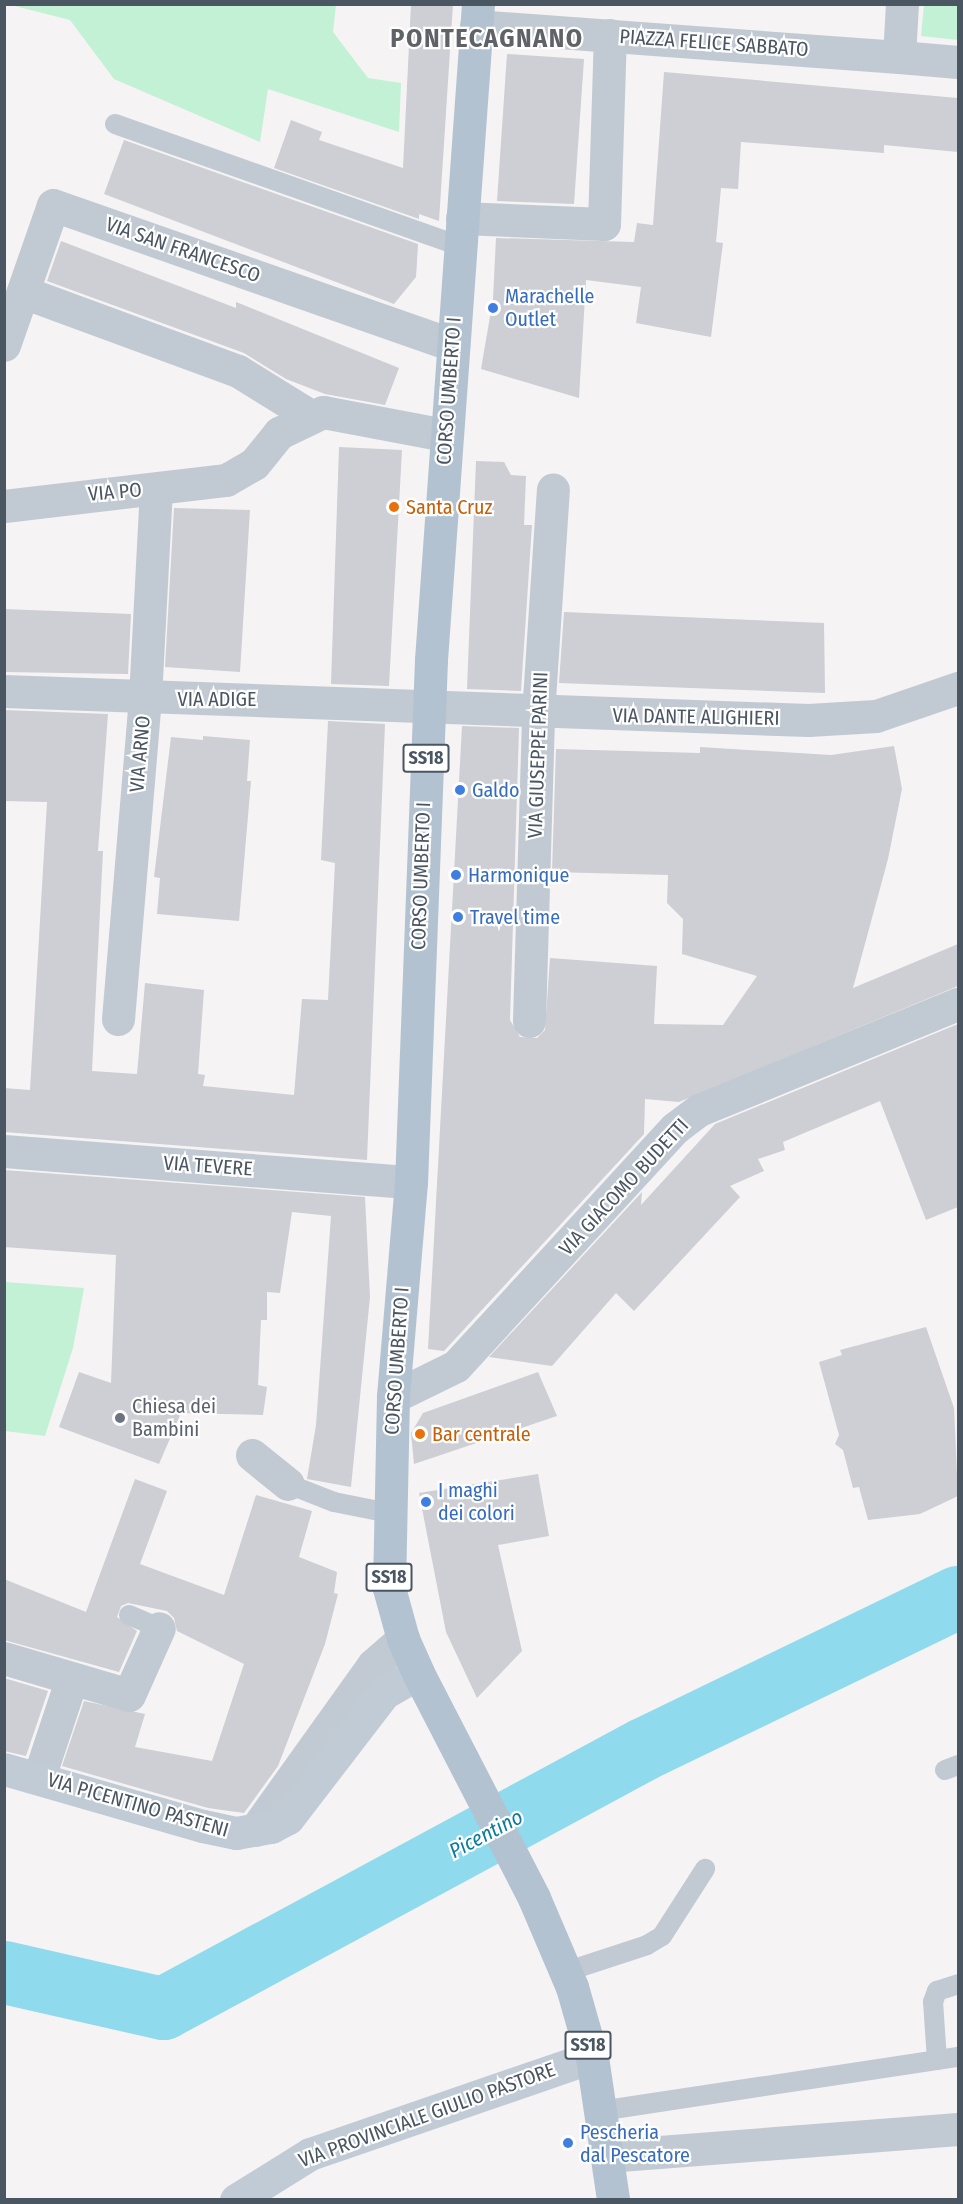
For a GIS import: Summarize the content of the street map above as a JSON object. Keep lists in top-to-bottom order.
{
  "streets": {
    "main road": ["CORSO UMBERTO I", "SS18"],
    "street": [
      "PIAZZA FELICE SABBATO",
      "VIA SAN FRANCESCO",
      "VIA PO",
      "VIA ADIGE",
      "VIA DANTE ALIGHIERI",
      "VIA ARNO",
      "VIA GIUSEPPE PARINI",
      "VIA TEVERE",
      "VIA GIACOMO BUDETTI",
      "VIA PICENTINO PASTENI",
      "VIA PROVINCIALE GIULIO PASTORE"
    ]
  },
  "crossings": [
    ["PIAZZA FELICE SABBATO", "CORSO UMBERTO I"],
    ["VIA SAN FRANCESCO", "CORSO UMBERTO I"],
    ["CORSO UMBERTO I", "VIA ADIGE"],
    ["CORSO UMBERTO I", "VIA DANTE ALIGHIERI"],
    ["CORSO UMBERTO I", "SS18"],
    ["CORSO UMBERTO I", "VIA TEVERE"],
    ["CORSO UMBERTO I", "VIA GIACOMO BUDETTI"],
    ["CORSO UMBERTO I", "VIA PICENTINO PASTENI"],
    ["VIA PO", "VIA ARNO"],
    ["VIA ADIGE", "VIA DANTE ALIGHIERI"],
    ["VIA ADIGE", "VIA ARNO"],
    ["VIA DANTE ALIGHIERI", "VIA GIUSEPPE PARINI"],
    ["SS18", "VIA PROVINCIALE GIULIO PASTORE"]
  ],
  "districts": ["PONTECAGNANO"],
  "water": ["Picentino"],
  "places": [
    "Marachelle Outlet",
    "Santa Cruz",
    "Galdo",
    "Harmonique",
    "Travel time",
    "Chiesa dei Bambini",
    "Bar centrale",
    "I maghi dei colori",
    "Pescheria dal Pescatore"
  ]
}
